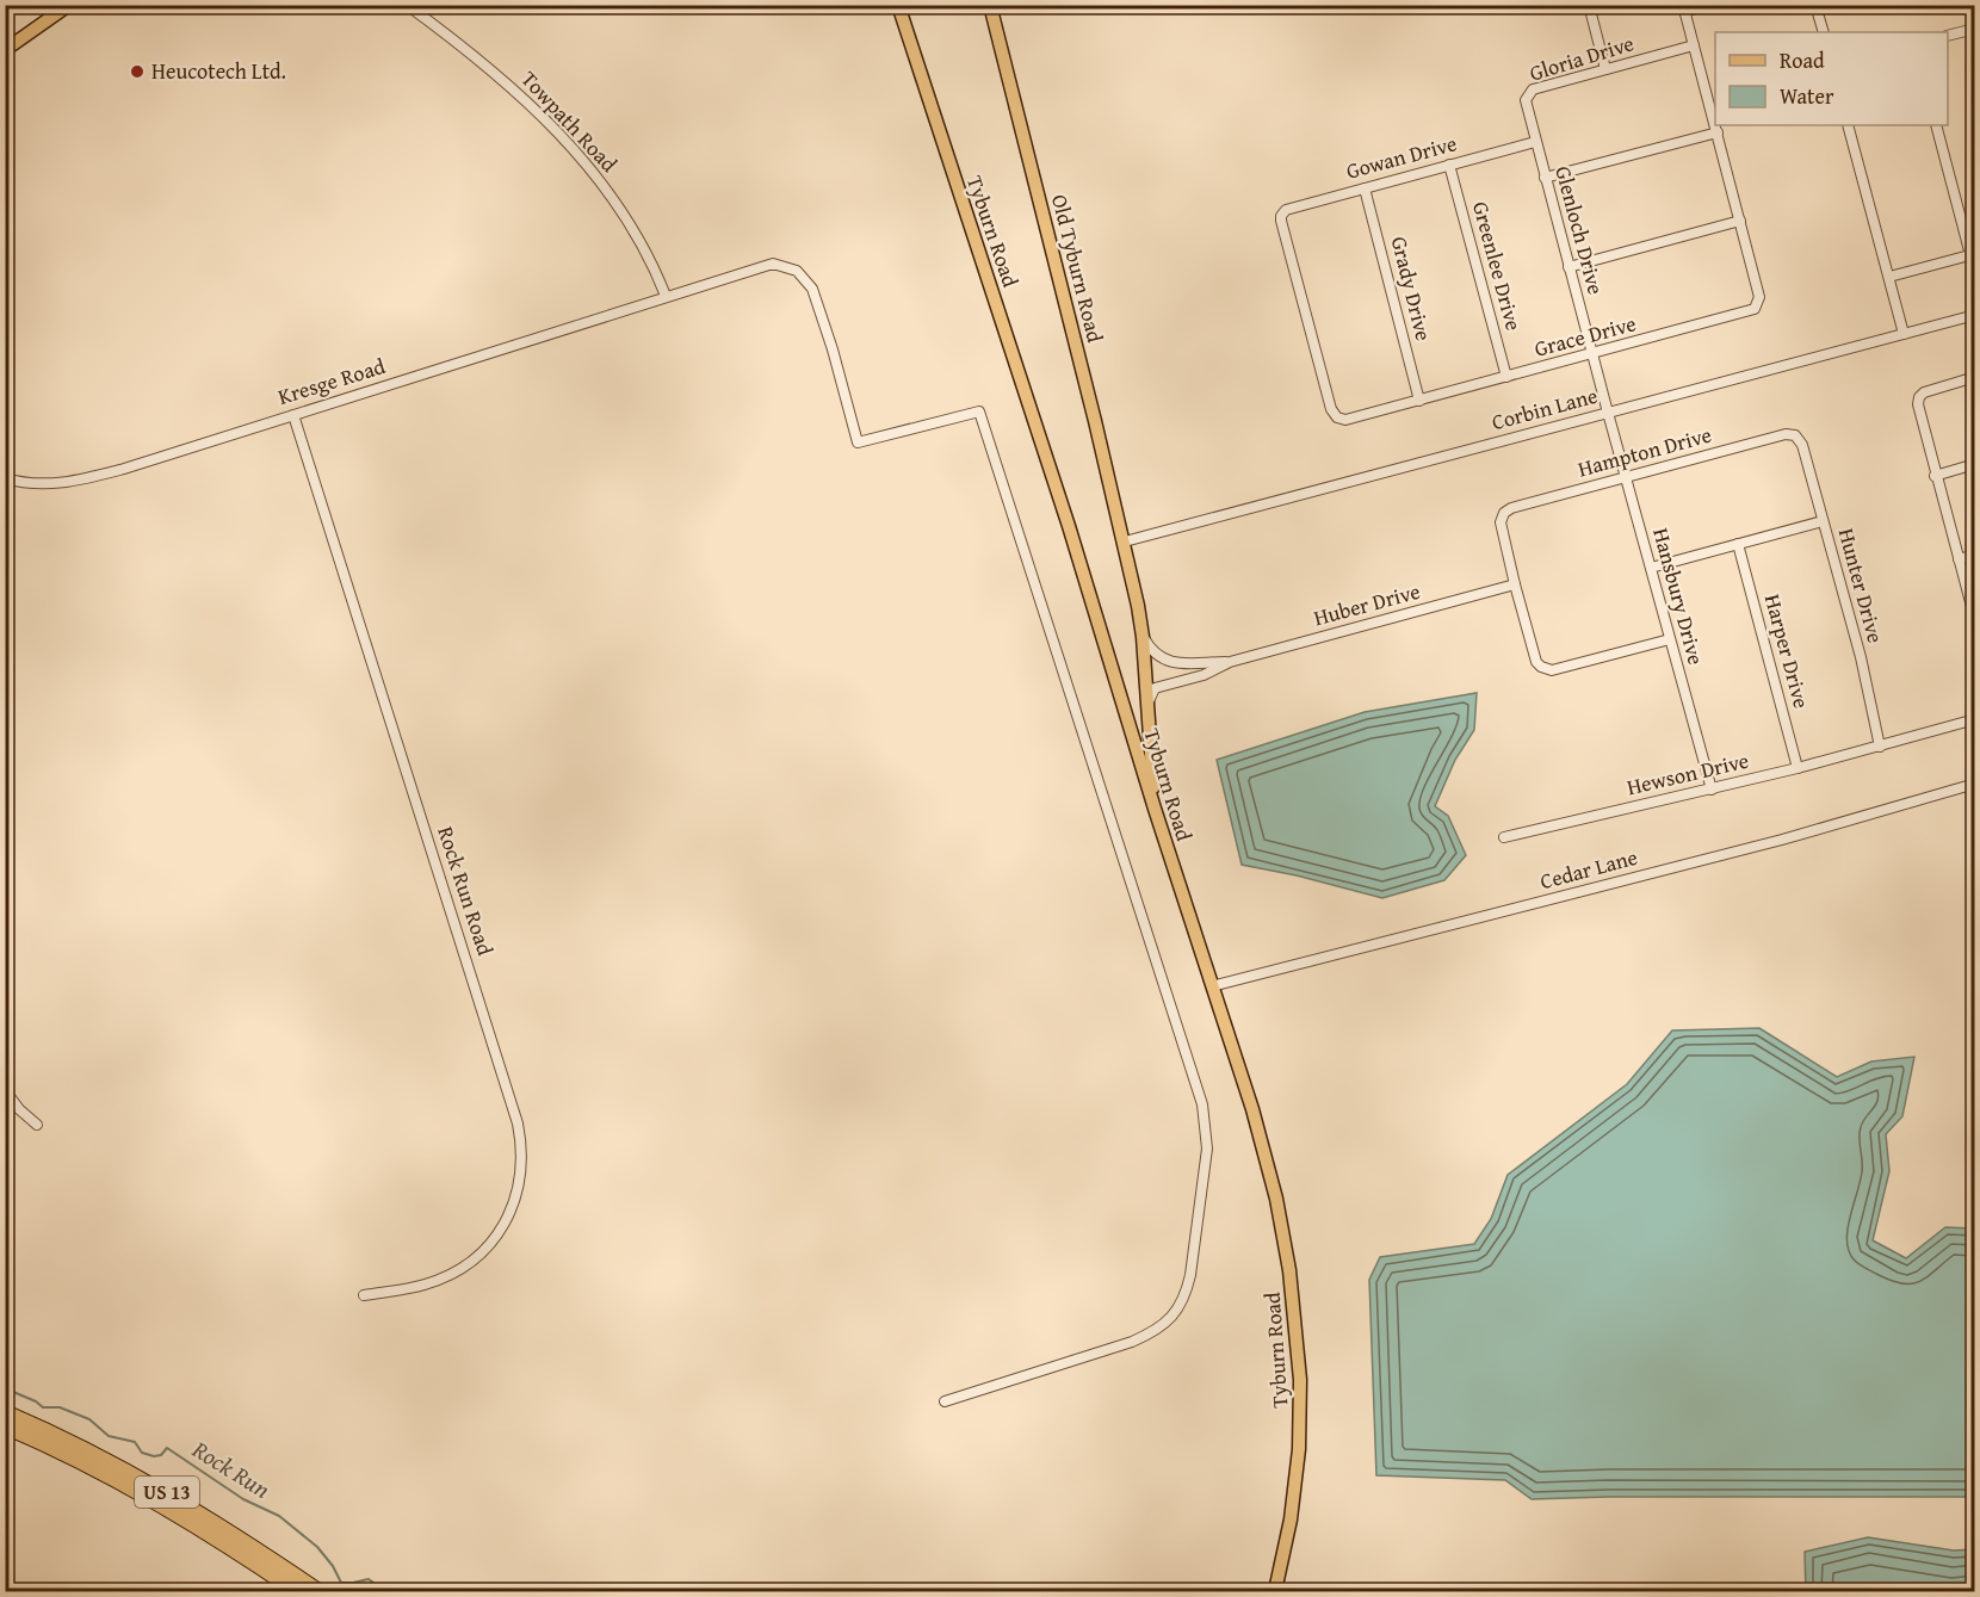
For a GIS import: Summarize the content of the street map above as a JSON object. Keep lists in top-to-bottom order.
{
  "streets": {
    "highway": ["US 13"],
    "main road": ["Tyburn Road", "Old Tyburn Road"],
    "street": [
      "Gloria Drive",
      "Towpath Road",
      "Gowan Drive",
      "Glenloch Drive",
      "Greenlee Drive",
      "Grady Drive",
      "Grace Drive",
      "Kresge Road",
      "Corbin Lane",
      "Hampton Drive",
      "Hunter Drive",
      "Hansbury Drive",
      "Huber Drive",
      "Harper Drive",
      "Hewson Drive",
      "Cedar Lane",
      "Rock Run Road"
    ]
  },
  "crossings": [
    ["Gloria Drive", "Gowan Drive"],
    ["Gloria Drive", "Glenloch Drive"],
    ["Towpath Road", "Kresge Road"],
    ["Gowan Drive", "Glenloch Drive"],
    ["Gowan Drive", "Greenlee Drive"],
    ["Gowan Drive", "Grady Drive"],
    ["Gowan Drive", "Grace Drive"],
    ["Glenloch Drive", "Grace Drive"],
    ["Glenloch Drive", "Corbin Lane"],
    ["Glenloch Drive", "Hansbury Drive"],
    ["Tyburn Road", "Old Tyburn Road"],
    ["Tyburn Road", "Cedar Lane"],
    ["Greenlee Drive", "Grace Drive"],
    ["Old Tyburn Road", "Corbin Lane"],
    ["Old Tyburn Road", "Huber Drive"],
    ["Grady Drive", "Grace Drive"],
    ["Kresge Road", "Rock Run Road"],
    ["Corbin Lane", "Hansbury Drive"],
    ["Hampton Drive", "Hunter Drive"],
    ["Hampton Drive", "Hansbury Drive"],
    ["Hampton Drive", "Huber Drive"],
    ["Hunter Drive", "Hewson Drive"],
    ["Hansbury Drive", "Hewson Drive"],
    ["Harper Drive", "Hewson Drive"]
  ],
  "water": ["Rock Run"],
  "places": ["Heucotech Ltd."],
  "legend": ["Road", "Water"]
}
